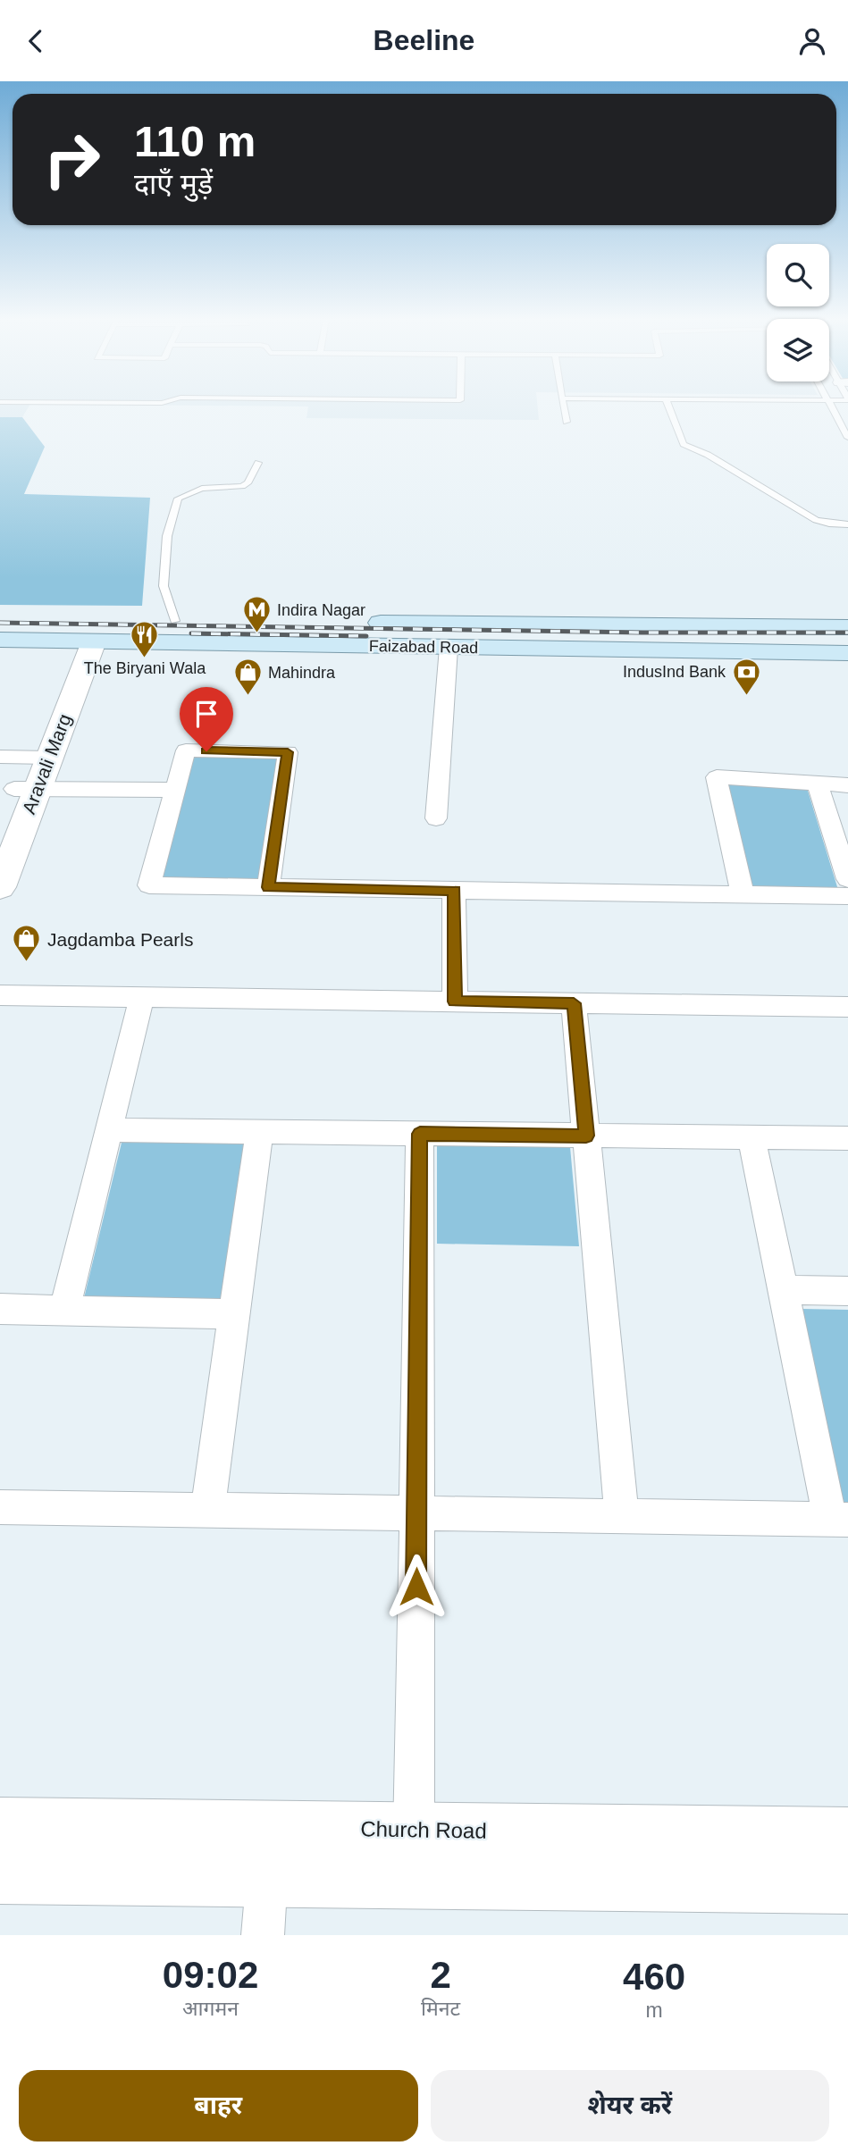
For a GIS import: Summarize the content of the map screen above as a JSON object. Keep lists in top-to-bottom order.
{
  "streets": {
    "main road": ["Faizabad Road"],
    "street": ["Aravali Marg", "Church Road"]
  },
  "crossings": [
    ["Faizabad Road", "Aravali Marg"]
  ],
  "places": {
    "metro station": ["Indira Nagar"],
    "restaurant": ["The Biryani Wala"],
    "bank": ["IndusInd Bank"],
    "shop": ["Mahindra", "Jagdamba Pearls"]
  },
  "page": {
    "header": "Beeline",
    "turn": ["110 m", "दाएँ मुड़ें"],
    "eta": [
      "09:02",
      "आगमन",
      "2",
      "मिनट",
      "460",
      "m"
    ],
    "buttons": ["बाहर", "शेयर करें"]
  }
}
